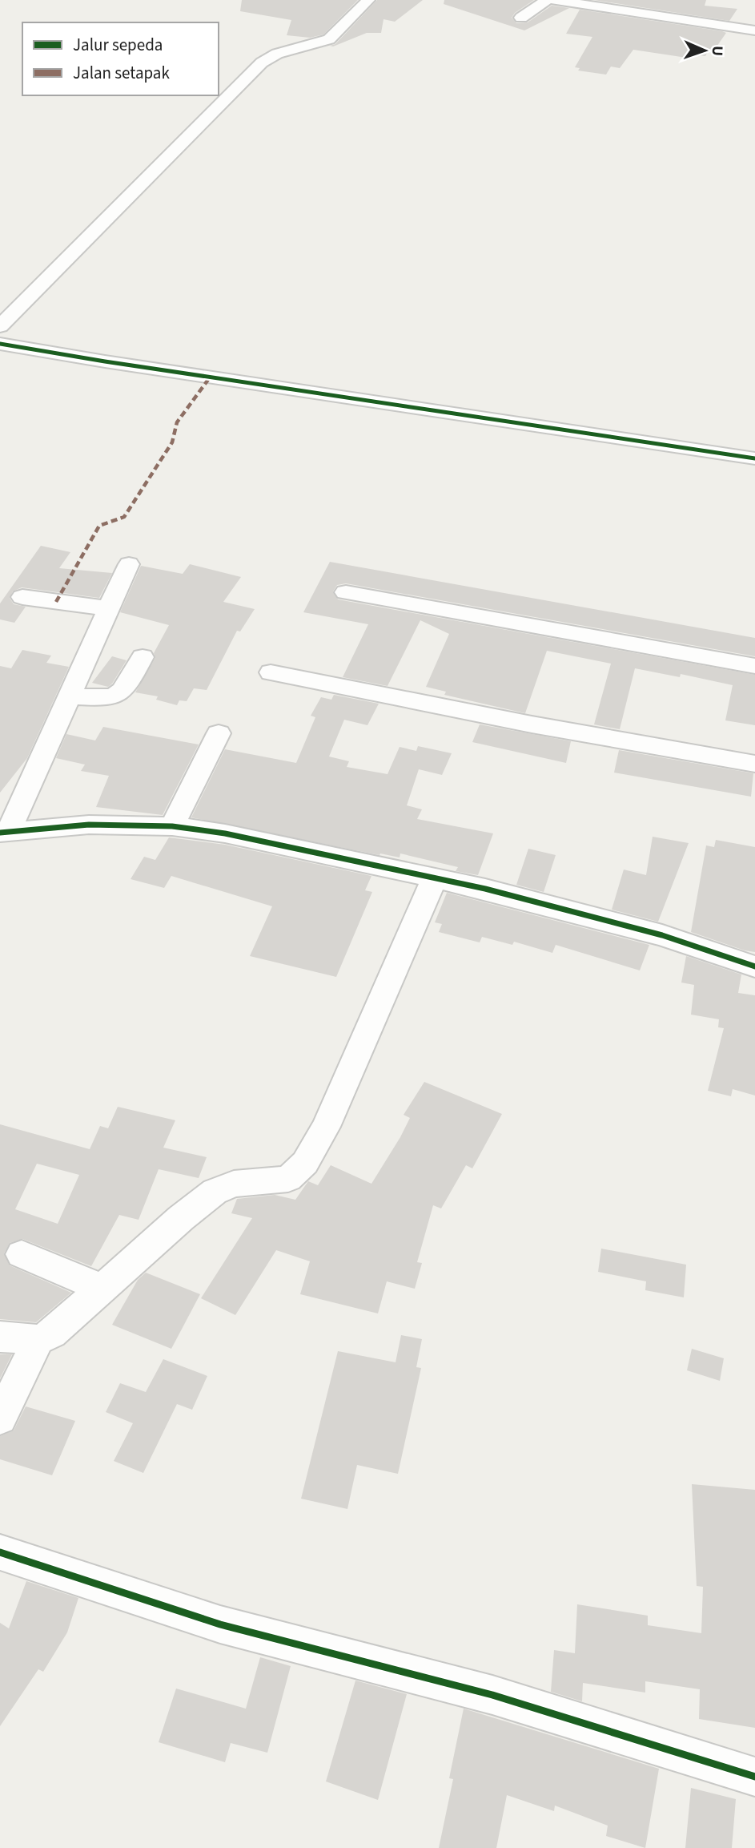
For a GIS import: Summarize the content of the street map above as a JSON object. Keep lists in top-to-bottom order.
{
  "legend": ["Jalur sepeda", "Jalan setapak"],
  "north": "right"
}
